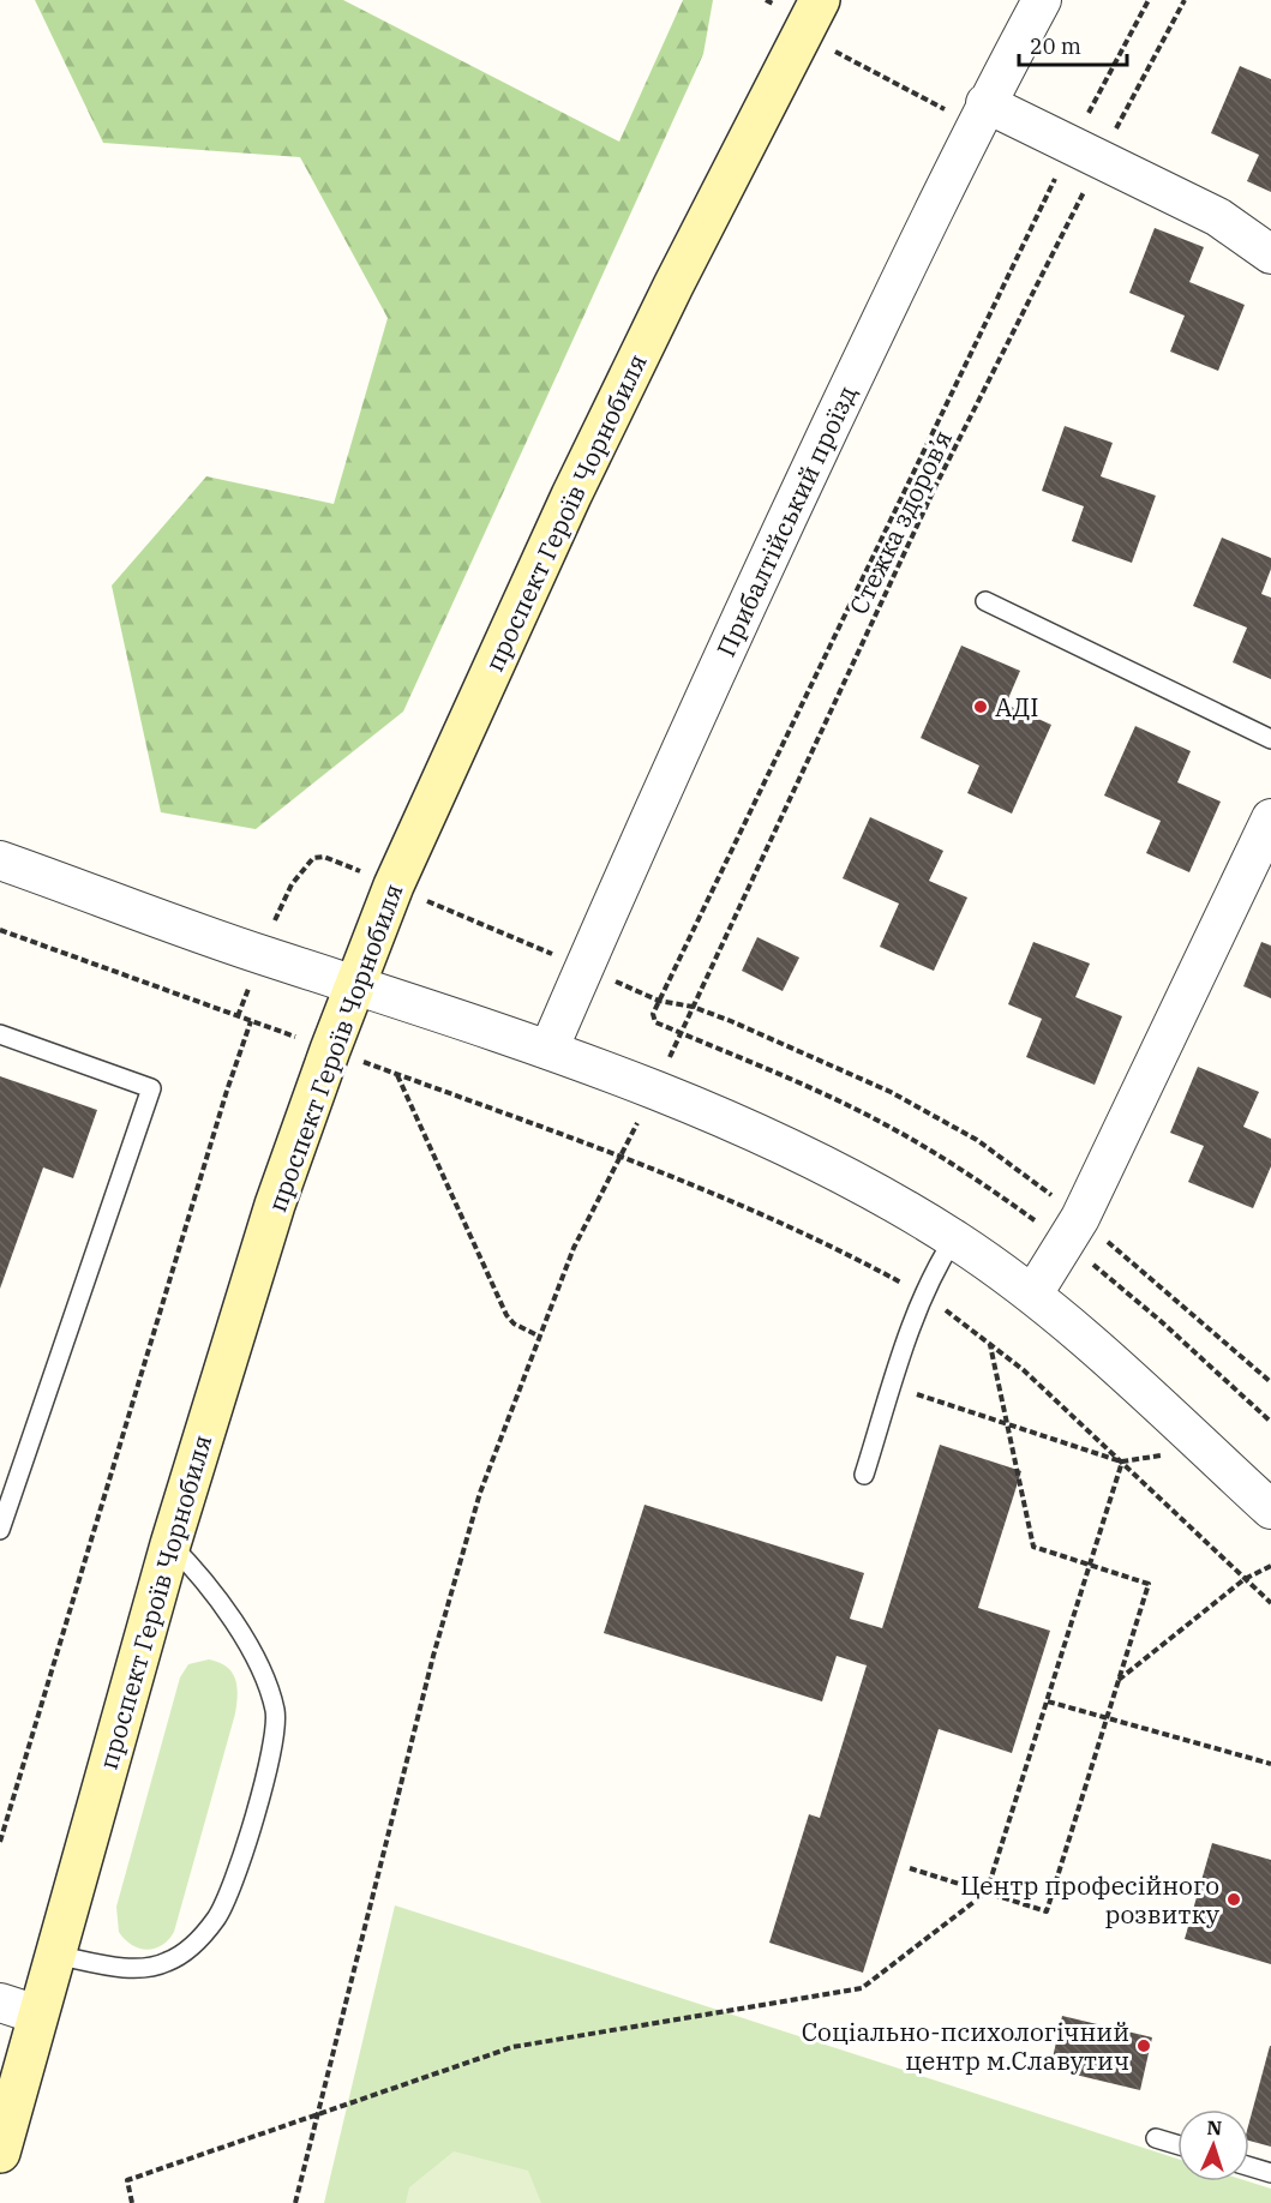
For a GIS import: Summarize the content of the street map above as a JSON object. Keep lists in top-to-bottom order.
{
  "streets": {
    "street": ["проспект Героїв Чорнобиля", "Прибалтійський проїзд"],
    "path": ["Стежка здоров’я"]
  },
  "places": ["АДІ", "Центр професійного розвитку", "Соціально-психологічний центр м.Славутич"],
  "scale_bar": "20 m",
  "north": "top"
}
